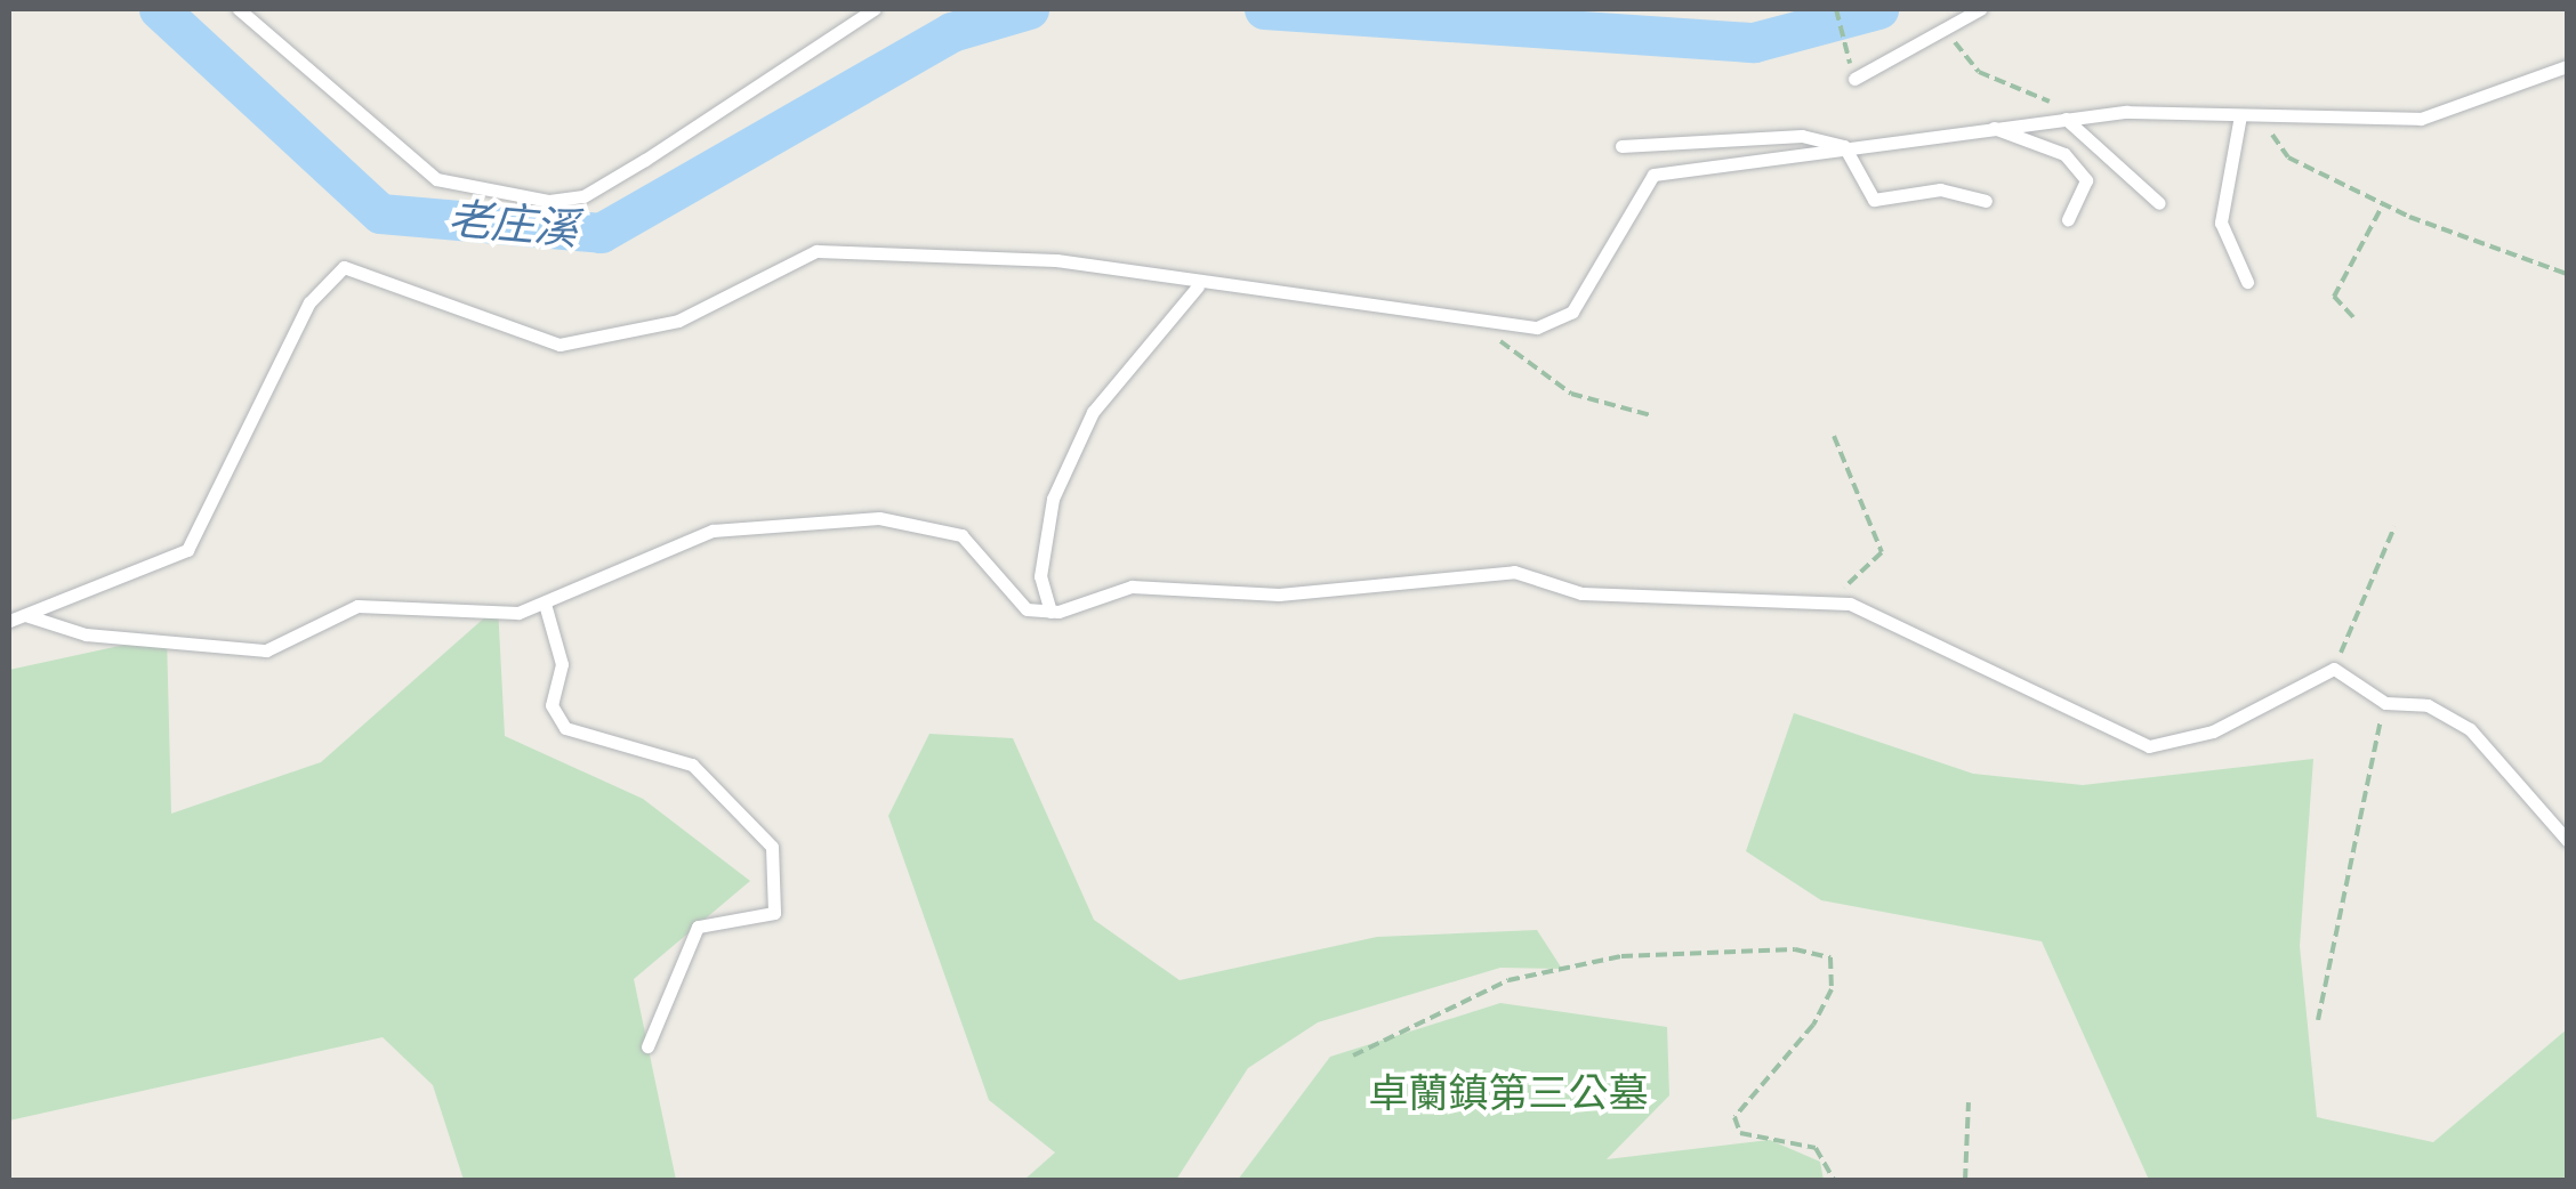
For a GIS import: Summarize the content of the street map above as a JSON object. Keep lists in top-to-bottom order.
{
  "water": ["老庄溪"],
  "parks": ["卓蘭鎮第三公墓"]
}
